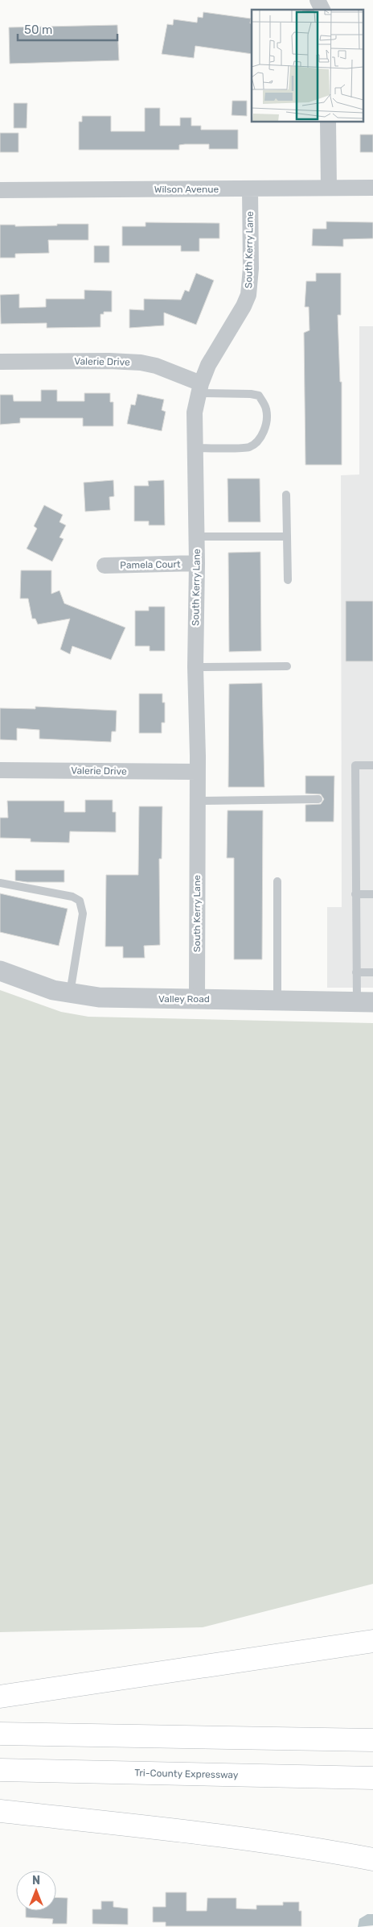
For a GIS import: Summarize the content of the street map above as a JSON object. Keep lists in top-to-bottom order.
{
  "streets": {
    "highway": ["Tri-County Expressway"],
    "street": [
      "Wilson Avenue",
      "South Kerry Lane",
      "Valerie Drive",
      "Pamela Court",
      "Valley Road"
    ]
  },
  "crossings": [
    ["Wilson Avenue", "South Kerry Lane"],
    ["South Kerry Lane", "Valerie Drive"],
    ["South Kerry Lane", "Pamela Court"],
    ["South Kerry Lane", "Valley Road"]
  ],
  "scale_bar": "50 m",
  "north": "top"
}
